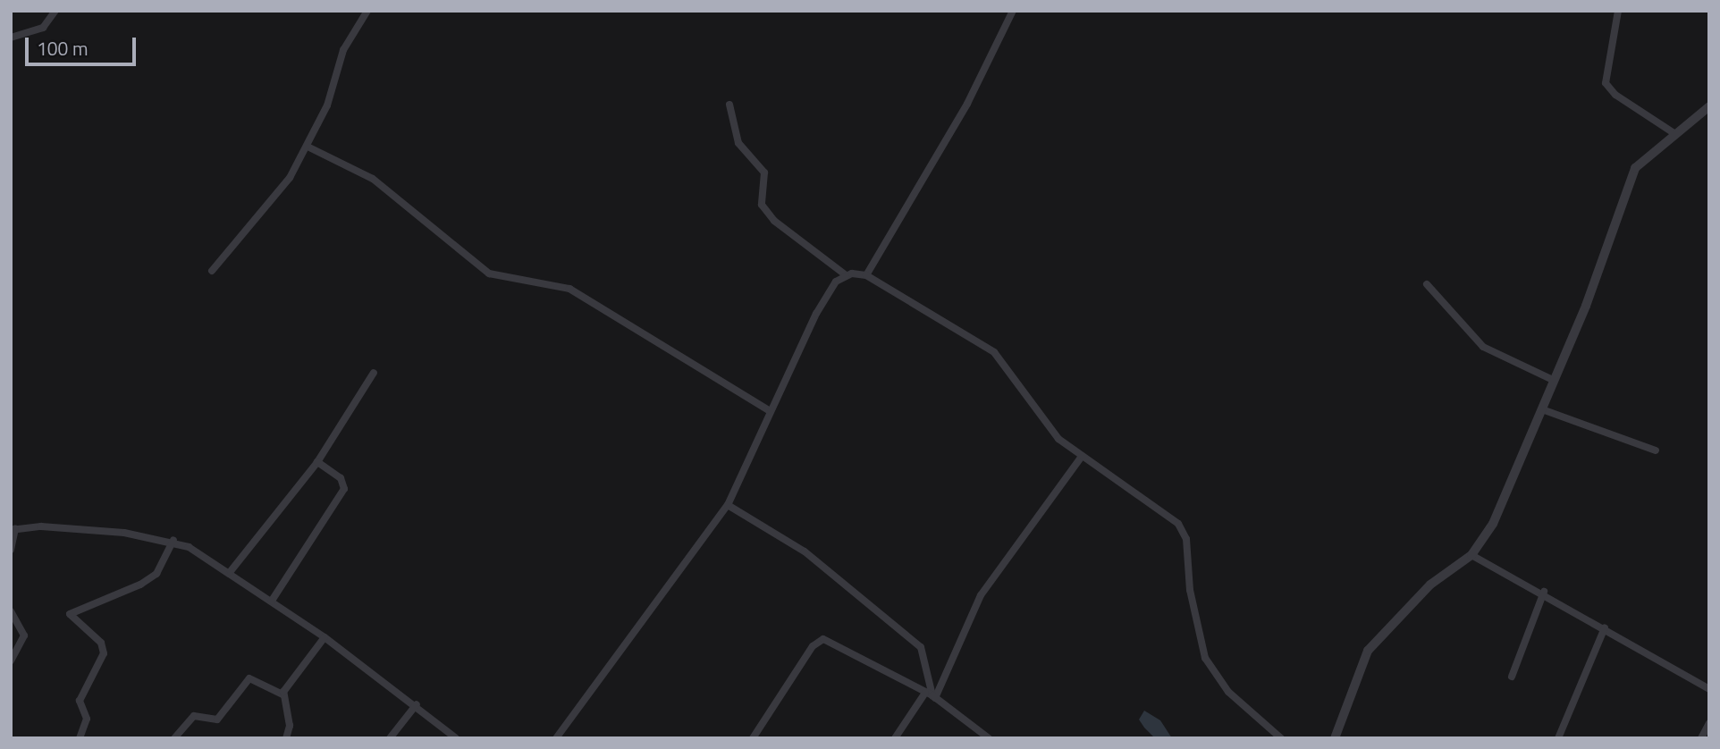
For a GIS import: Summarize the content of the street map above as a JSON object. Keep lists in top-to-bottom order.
{
  "scale_bar": "100 m"
}
